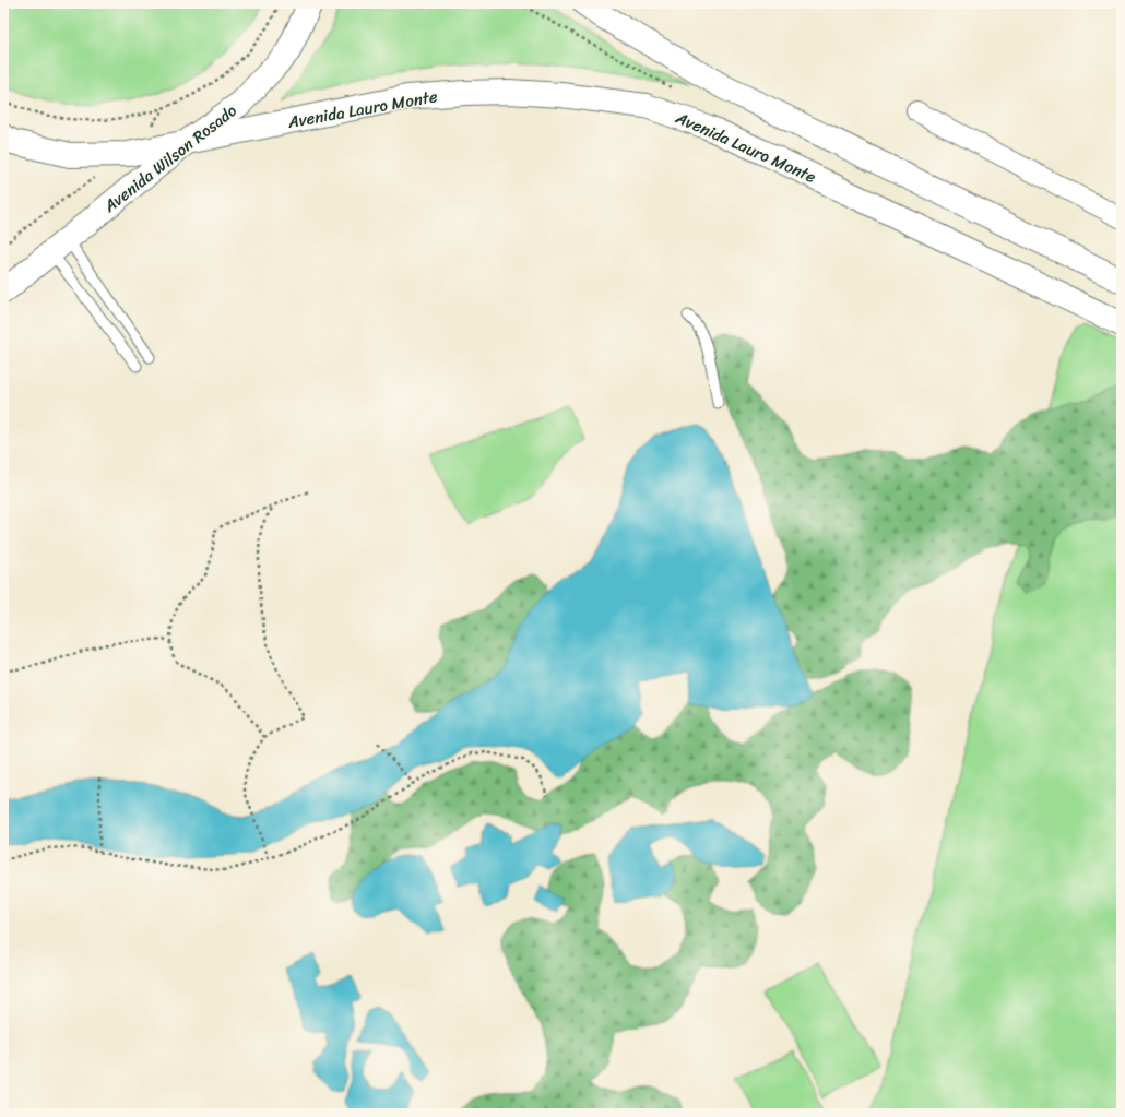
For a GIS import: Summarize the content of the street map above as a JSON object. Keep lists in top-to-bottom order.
{
  "streets": {
    "main road": ["Avenida Lauro Monte", "Avenida Wilson Rosado"]
  },
  "crossings": [
    ["Avenida Lauro Monte", "Avenida Wilson Rosado"]
  ]
}
